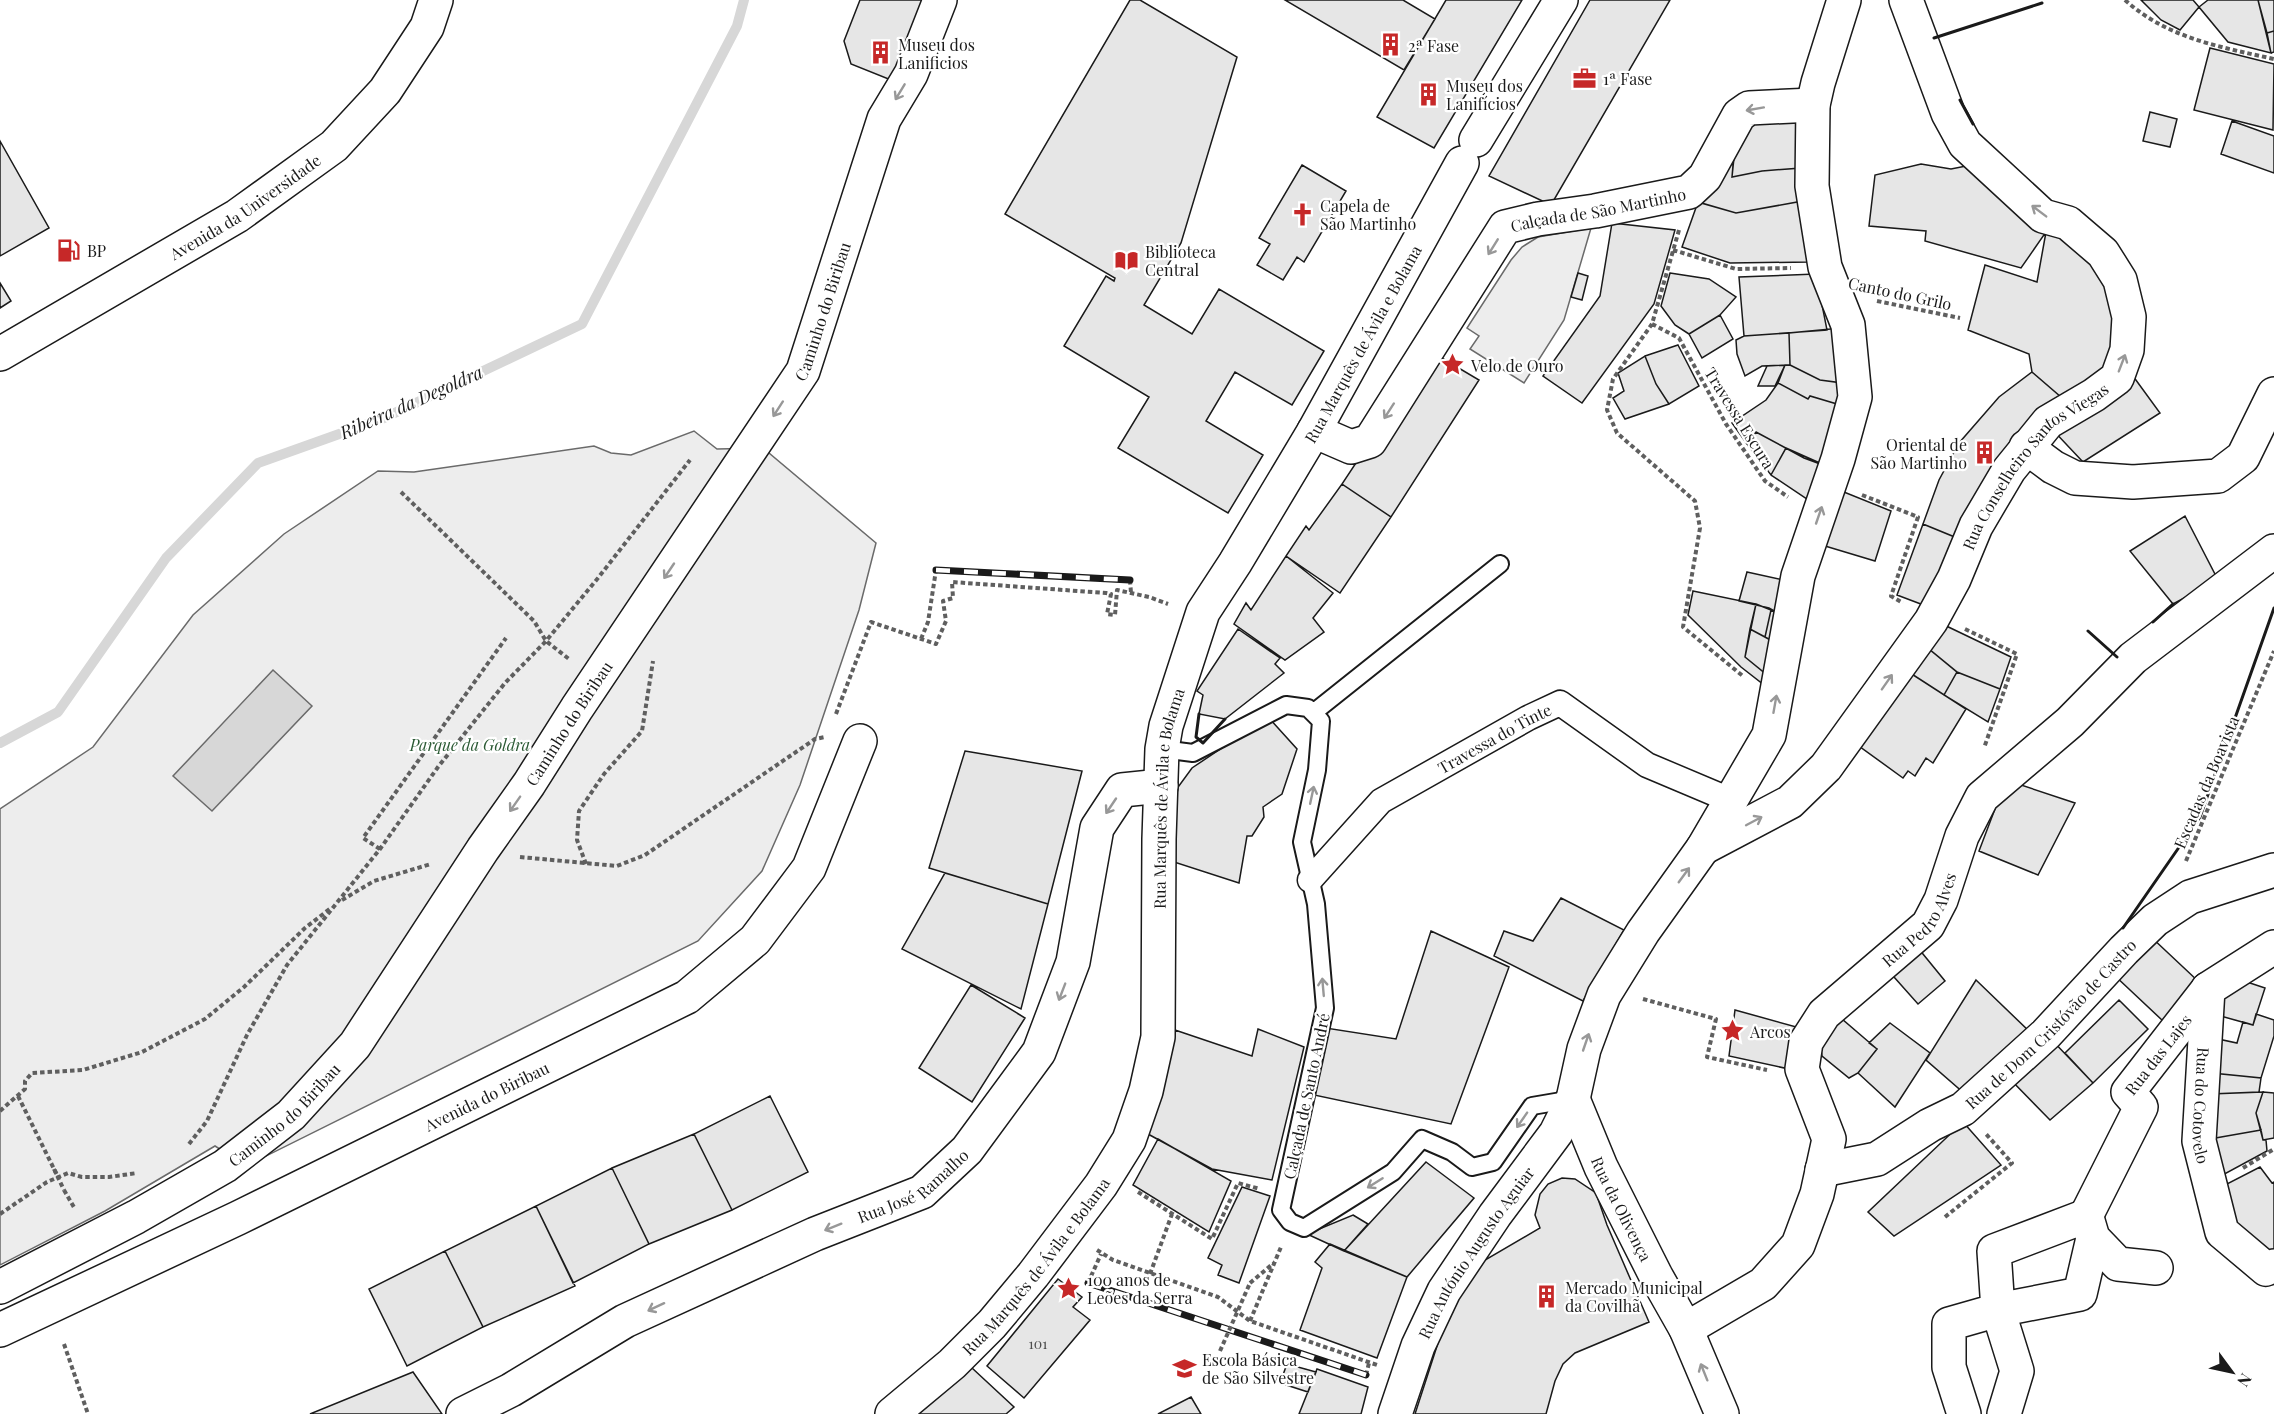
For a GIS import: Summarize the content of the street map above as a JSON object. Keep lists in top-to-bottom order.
{
  "streets": {
    "street": [
      "Avenida da Universidade",
      "Calçada de São Martinho",
      "Caminho do Biribau",
      "Rua Marquês de Ávila e Bolama",
      "Rua Conselheiro Santos Viegas",
      "Travessa do Tinte",
      "Rua Pedro Alves",
      "Rua de Dom Cristóvão de Castro",
      "Rua das Lajes",
      "Avenida do Biribau",
      "Rua do Cotovelo",
      "Rua José Ramalho",
      "Rua da Olivença",
      "Rua António Augusto Aguiar"
    ],
    "lane": ["Calçada de Santo André"],
    "path": ["Canto do Grilo", "Travessa Escura", "Escadas da Boavista"]
  },
  "crossings": [
    ["Calçada de São Martinho", "Rua Marquês de Ávila e Bolama"],
    ["Calçada de São Martinho", "Rua António Augusto Aguiar"],
    ["Canto do Grilo", "Rua António Augusto Aguiar"],
    ["Rua Marquês de Ávila e Bolama", "Rua José Ramalho"],
    ["Travessa Escura", "Rua António Augusto Aguiar"],
    ["Rua Conselheiro Santos Viegas", "Rua António Augusto Aguiar"],
    ["Travessa do Tinte", "Calçada de Santo André"],
    ["Travessa do Tinte", "Rua António Augusto Aguiar"],
    ["Rua Pedro Alves", "Rua de Dom Cristóvão de Castro"],
    ["Rua Pedro Alves", "Rua da Olivença"],
    ["Rua das Lajes", "Rua do Cotovelo"],
    ["Calçada de Santo André", "Rua da Olivença"],
    ["Calçada de Santo André", "Rua António Augusto Aguiar"],
    ["Rua da Olivença", "Rua António Augusto Aguiar"]
  ],
  "one_way": ["Calçada de São Martinho", "Caminho do Biribau", "Rua José Ramalho"],
  "water": ["Ribeira da Degoldra"],
  "parks": ["Parque da Goldra"],
  "places": {
    "building": [
      "2ª Fase",
      "Museu dos Lanificios",
      "Museu dos Lanifícios",
      "Oriental de São Martinho",
      "Mercado Municipal da Covilhã"
    ],
    "office": ["1ª Fase"],
    "church": ["Capela de São Martinho"],
    "fuel station": ["BP"],
    "library": ["Biblioteca Central"],
    "place": ["Velo de Ouro", "Arcos", "100 anos de Leões da Serra"],
    "school or university": ["Escola Básica de São Silvestre"]
  },
  "house_numbers": ["101"],
  "north": "bottom right"
}
